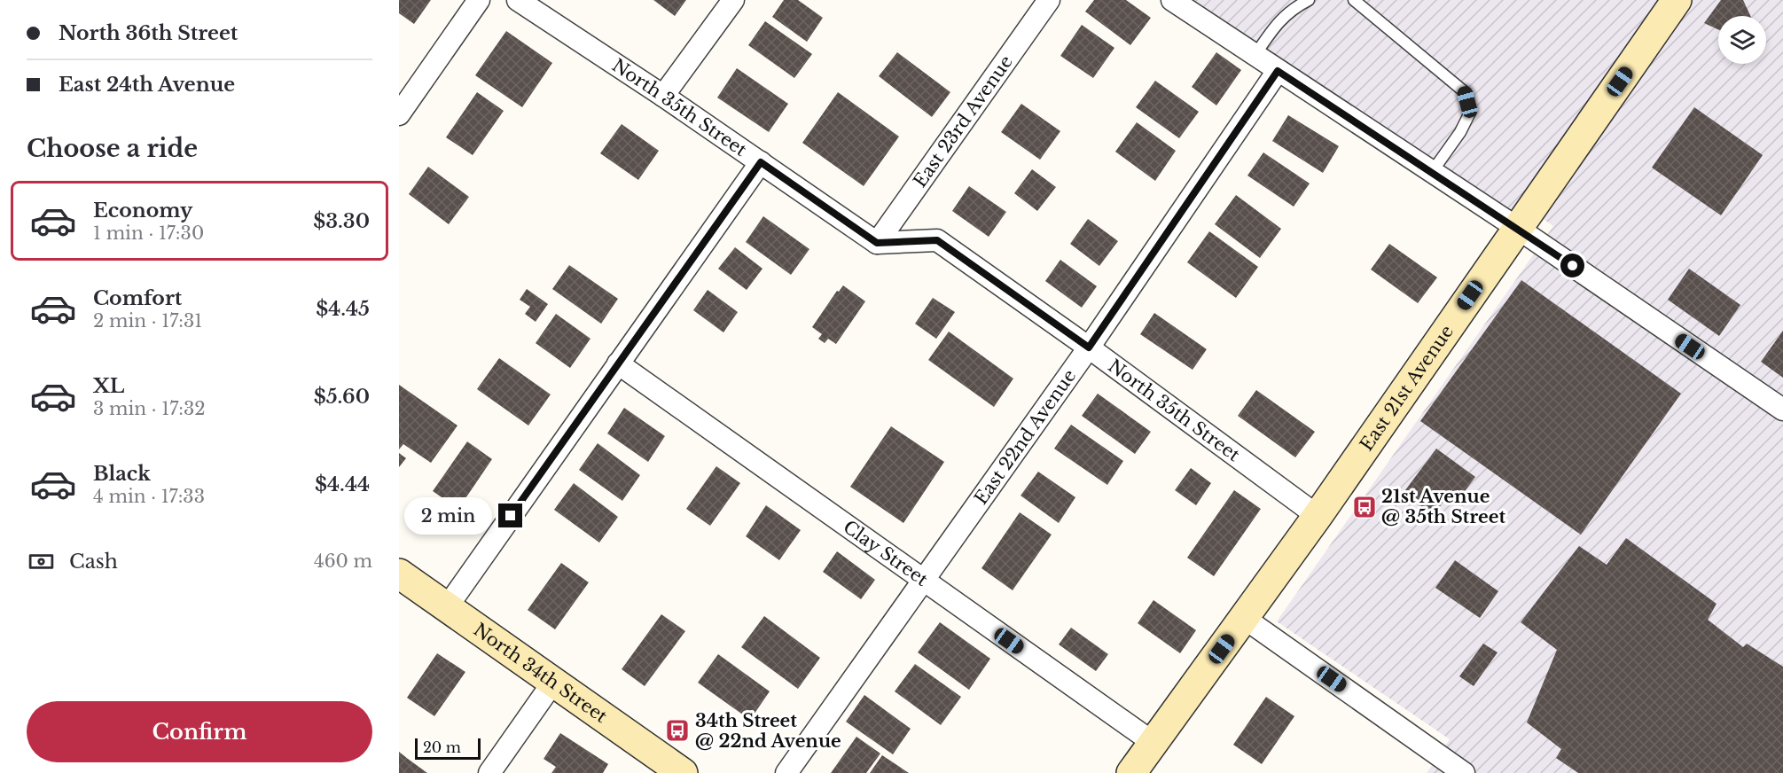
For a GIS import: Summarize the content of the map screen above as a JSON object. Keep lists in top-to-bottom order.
{
  "streets": {
    "street": [
      "North 35th Street",
      "East 23rd Avenue",
      "East 21st Avenue",
      "East 22nd Avenue",
      "Clay Street",
      "North 34th Street"
    ]
  },
  "crossings": [
    ["North 35th Street", "East 23rd Avenue"],
    ["North 35th Street", "East 21st Avenue"],
    ["North 35th Street", "East 22nd Avenue"],
    ["East 21st Avenue", "Clay Street"],
    ["East 22nd Avenue", "Clay Street"]
  ],
  "places": {
    "bus stop": ["21st Avenue @ 35th Street", "34th Street @ 22nd Avenue"]
  },
  "scale_bar": "20 m",
  "page": {
    "banner": ["North 36th Street", "East 24th Avenue"],
    "heading": "Choose a ride",
    "list": [
      {
        "name": "Economy",
        "note": "1 min · 17:30",
        "value": "$3.30"
      },
      {
        "name": "Comfort",
        "note": "2 min · 17:31",
        "value": "$4.45"
      },
      {
        "name": "XL",
        "note": "3 min · 17:32",
        "value": "$5.60"
      },
      {
        "name": "Black",
        "note": "4 min · 17:33",
        "value": "$4.44"
      }
    ],
    "bubble": "2 min",
    "pay": ["Cash", "460 m"],
    "buttons": "Confirm",
    "scale": "20 m"
  }
}
